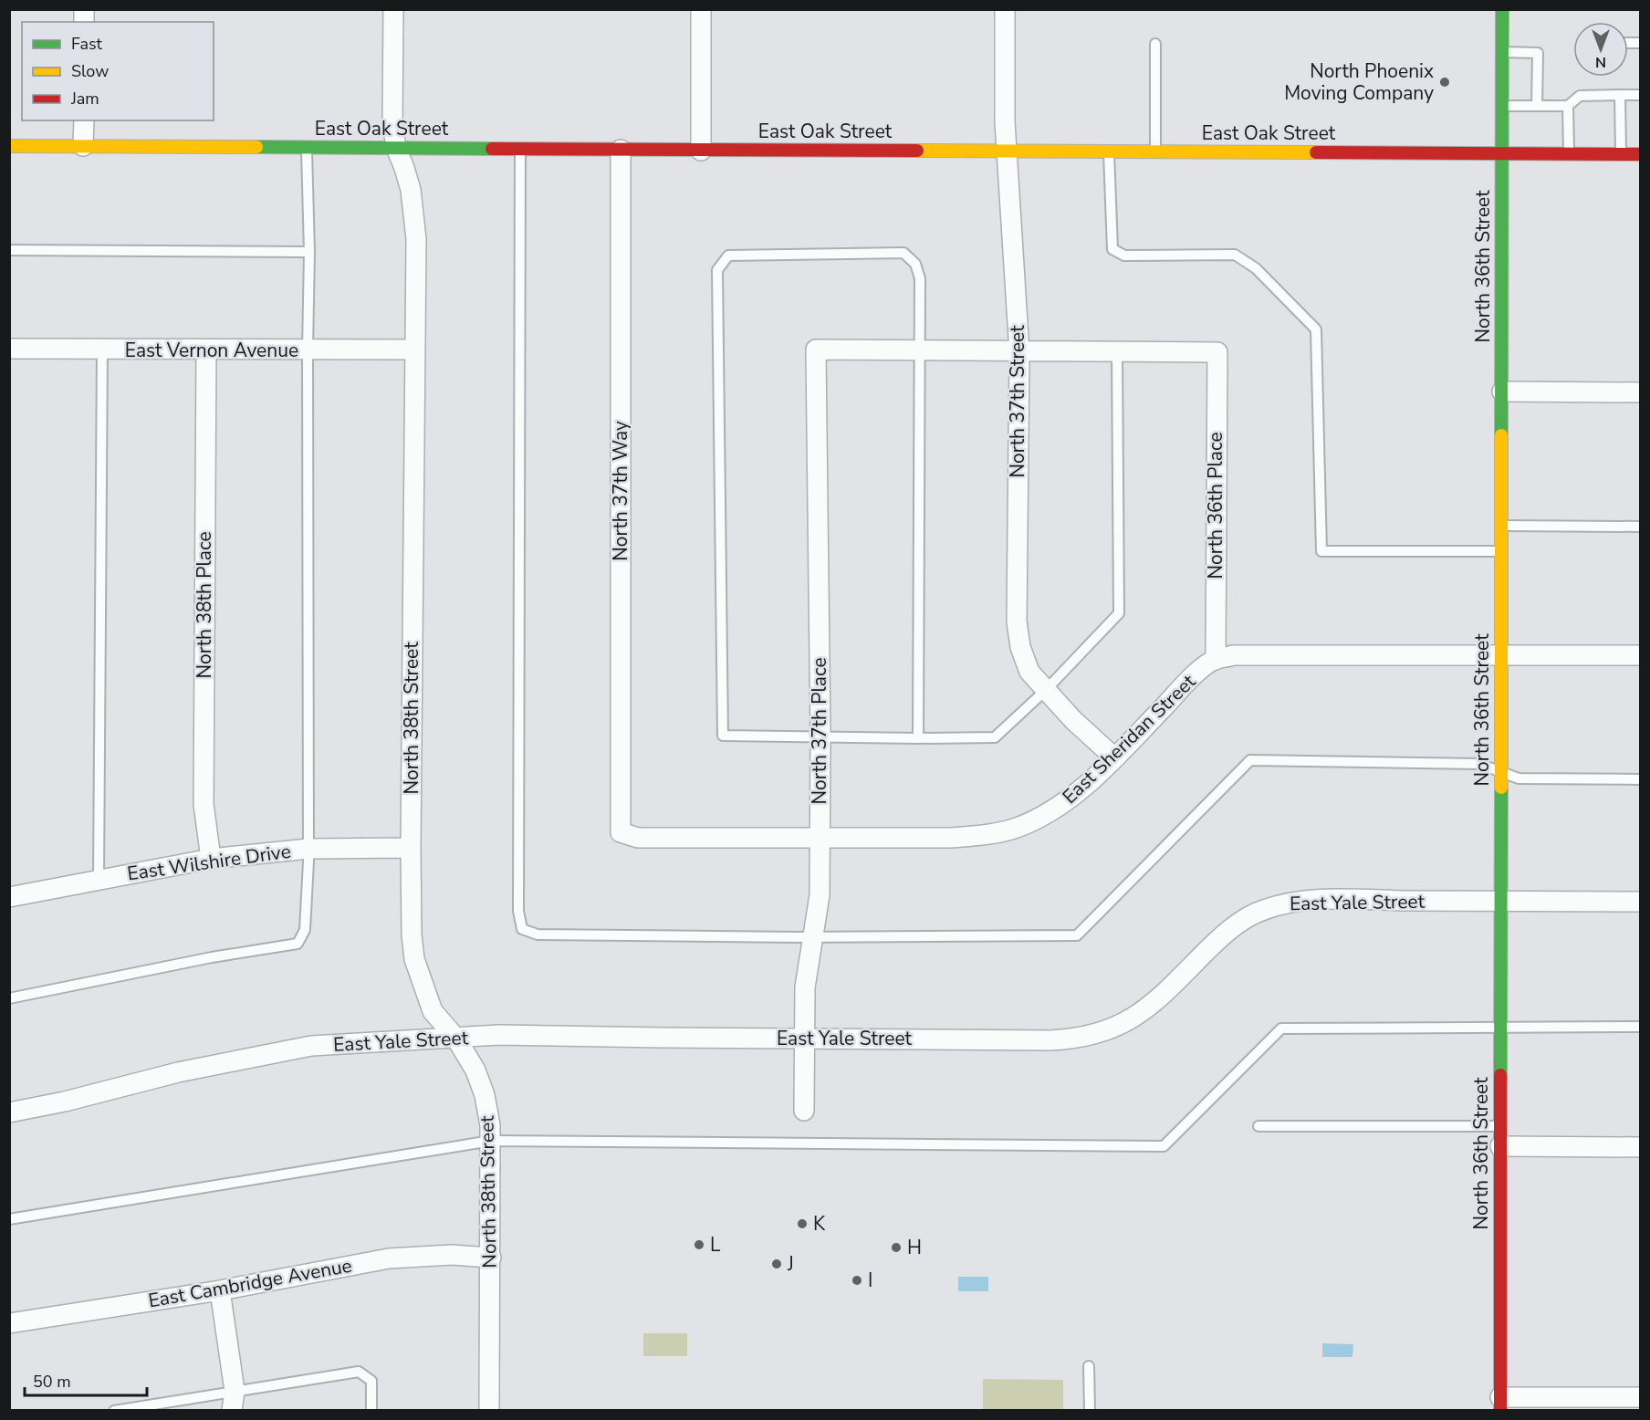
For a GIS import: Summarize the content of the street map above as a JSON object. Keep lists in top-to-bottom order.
{
  "streets": {
    "street": [
      "East Oak Street",
      "North 36th Street",
      "East Vernon Avenue",
      "North 37th Street",
      "North 37th Way",
      "North 36th Place",
      "North 38th Place",
      "North 38th Street",
      "North 37th Place",
      "East Sheridan Street",
      "East Wilshire Drive",
      "East Yale Street",
      "East Cambridge Avenue"
    ]
  },
  "crossings": [
    ["East Oak Street", "North 36th Street"],
    ["East Oak Street", "North 37th Street"],
    ["East Oak Street", "North 37th Way"],
    ["East Oak Street", "North 38th Street"],
    ["North 36th Street", "East Sheridan Street"],
    ["North 36th Street", "East Yale Street"],
    ["East Vernon Avenue", "North 38th Place"],
    ["East Vernon Avenue", "North 38th Street"],
    ["North 37th Street", "East Sheridan Street"],
    ["North 37th Way", "East Sheridan Street"],
    ["North 36th Place", "East Sheridan Street"],
    ["North 38th Place", "East Wilshire Drive"],
    ["North 38th Street", "East Wilshire Drive"],
    ["North 38th Street", "East Yale Street"],
    ["North 38th Street", "East Cambridge Avenue"],
    ["North 37th Place", "East Sheridan Street"],
    ["North 37th Place", "East Yale Street"]
  ],
  "places": [
    "North Phoenix Moving Company",
    "K",
    "L",
    "H",
    "J",
    "I"
  ],
  "legend": ["Fast", "Slow", "Jam"],
  "scale_bar": "50 m",
  "north": "bottom"
}
